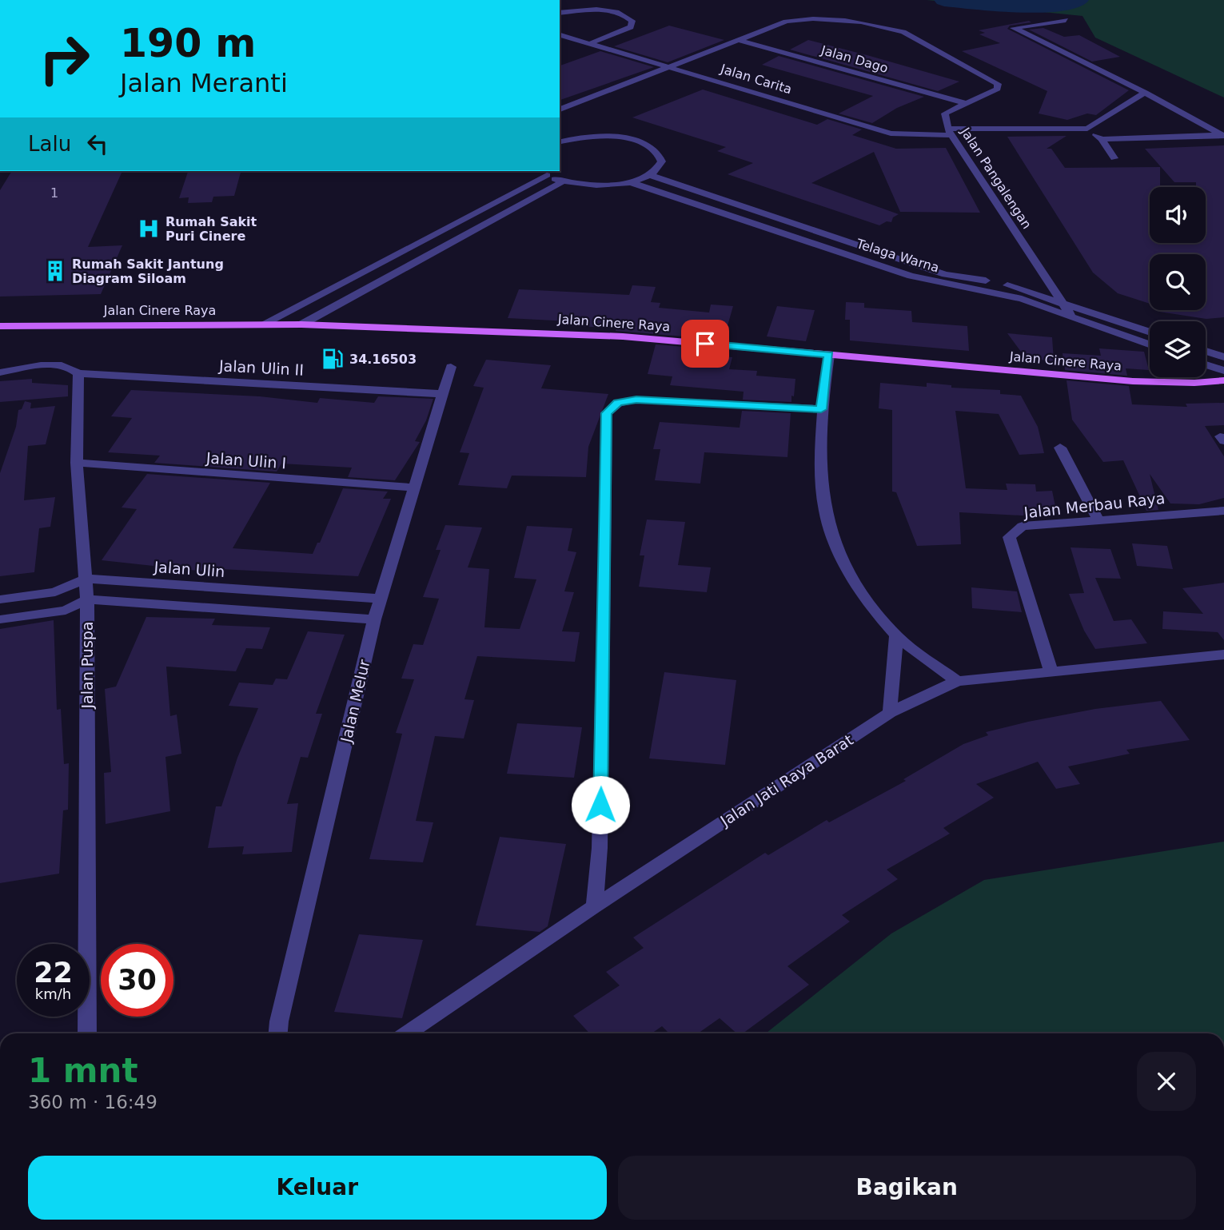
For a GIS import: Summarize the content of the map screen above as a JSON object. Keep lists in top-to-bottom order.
{
  "streets": {
    "main road": ["Jalan Cinere Raya"],
    "street": [
      "Jalan Dago",
      "Jalan Carita",
      "Jalan Pangalengan",
      "Telaga Warna",
      "Jalan Ulin II",
      "Jalan Ulin I",
      "Jalan Merbau Raya",
      "Jalan Ulin",
      "Jalan Puspa",
      "Jalan Melur",
      "Jalan Jati Raya Barat"
    ]
  },
  "crossings": [
    ["Jalan Dago", "Jalan Pangalengan"],
    ["Jalan Carita", "Jalan Pangalengan"],
    ["Jalan Pangalengan", "Telaga Warna"],
    ["Jalan Ulin II", "Jalan Puspa"],
    ["Jalan Ulin II", "Jalan Melur"],
    ["Jalan Ulin I", "Jalan Puspa"],
    ["Jalan Ulin I", "Jalan Melur"],
    ["Jalan Merbau Raya", "Jalan Jati Raya Barat"],
    ["Jalan Ulin", "Jalan Puspa"],
    ["Jalan Ulin", "Jalan Melur"]
  ],
  "places": {
    "hospital": ["Rumah Sakit Puri Cinere"],
    "building": ["Rumah Sakit Jantung Diagram Siloam"],
    "fuel station": ["34.16503"]
  },
  "house_numbers": ["1"],
  "page": {
    "turn": ["190 m", "Jalan Meranti"],
    "then": "Lalu",
    "speed": "22 km/h",
    "limit": "30",
    "heading": ["1 mnt", "360 m · 16:49"],
    "buttons": ["Keluar", "Bagikan"]
  }
}
